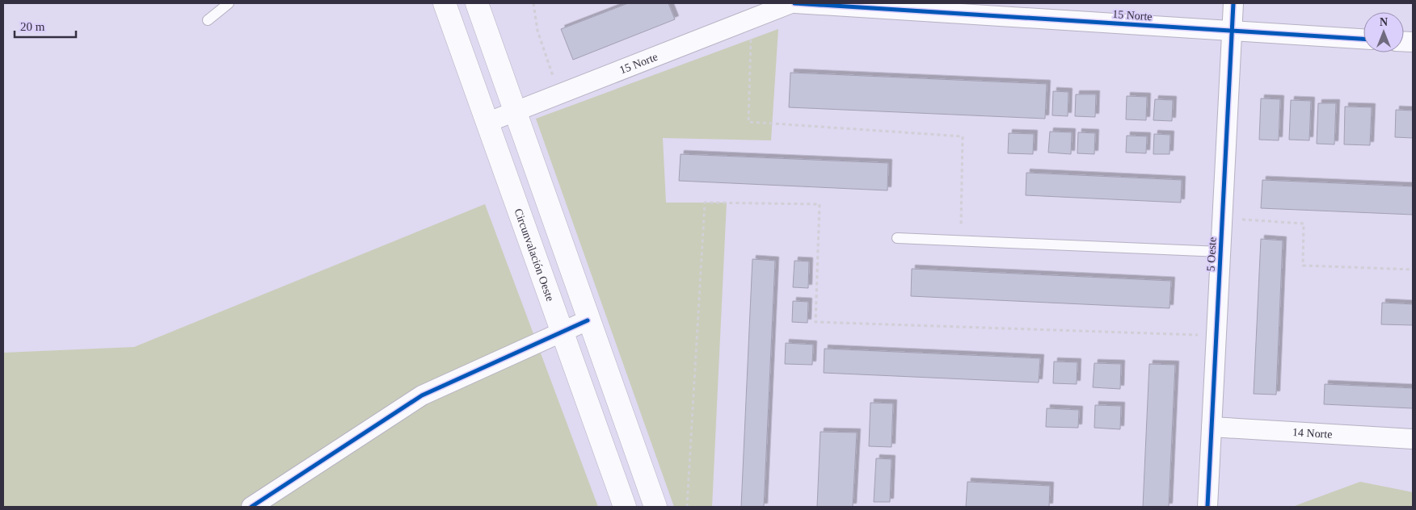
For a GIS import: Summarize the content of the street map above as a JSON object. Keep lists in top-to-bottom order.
{
  "streets": {
    "main road": ["Circunvalación Oeste"],
    "street": ["15 Norte", "5 Oeste", "14 Norte"]
  },
  "crossings": [
    ["15 Norte", "5 Oeste"],
    ["15 Norte", "Circunvalación Oeste"],
    ["5 Oeste", "14 Norte"]
  ],
  "scale_bar": "20 m",
  "north": "top"
}
